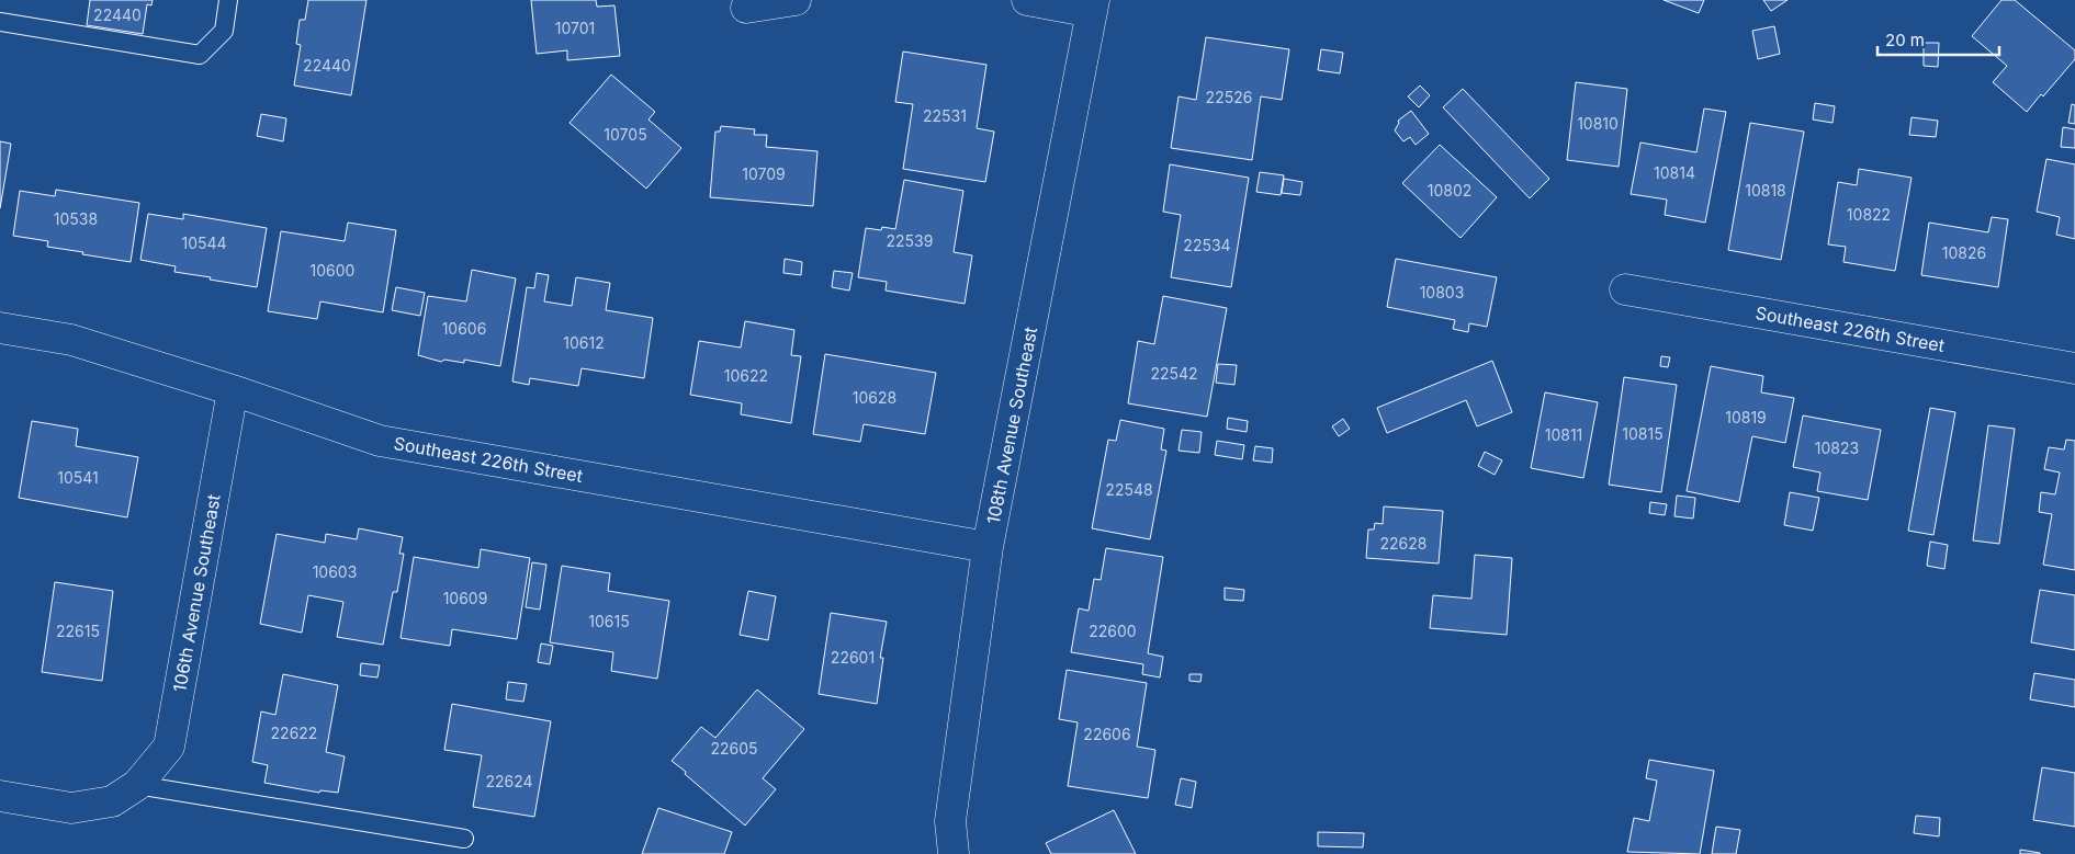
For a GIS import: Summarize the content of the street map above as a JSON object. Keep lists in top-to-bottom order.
{
  "streets": {
    "street": ["Southeast 226th Street", "108th Avenue Southeast", "106th Avenue Southeast"]
  },
  "crossings": [
    ["Southeast 226th Street", "108th Avenue Southeast"],
    ["Southeast 226th Street", "106th Avenue Southeast"]
  ],
  "house_numbers": [
    "22440",
    "10701",
    "22440",
    "22526",
    "22531",
    "10810",
    "10705",
    "10814",
    "10709",
    "10802",
    "10818",
    "10822",
    "10538",
    "22539",
    "10544",
    "22534",
    "10826",
    "10600",
    "10803",
    "10606",
    "10612",
    "22542",
    "10622",
    "10628",
    "10819",
    "10815",
    "10811",
    "10823",
    "10541",
    "22548",
    "22628",
    "10603",
    "10609",
    "10615",
    "22615",
    "22600",
    "22601",
    "22622",
    "22606",
    "22605",
    "22624"
  ],
  "scale_bar": "20 m"
}
